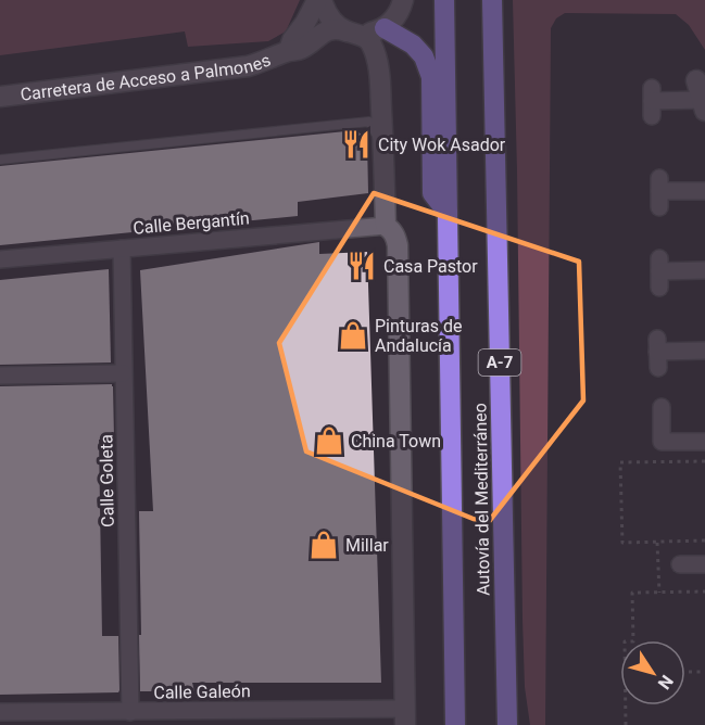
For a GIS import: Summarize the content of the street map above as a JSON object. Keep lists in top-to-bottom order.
{
  "streets": {
    "highway": ["A-7", "Autovía del Mediterráneo"],
    "street": [
      "Carretera de Acceso a Palmones",
      "Calle Bergantín",
      "Calle Goleta",
      "Calle Galeón"
    ]
  },
  "crossings": [
    ["Calle Bergantín", "Calle Goleta"],
    ["Calle Goleta", "Calle Galeón"]
  ],
  "places": {
    "restaurant": ["City Wok Asador", "Casa Pastor"],
    "shop": ["Pinturas de Andalucía", "China Town", "Millar"]
  },
  "north": "bottom right"
}
